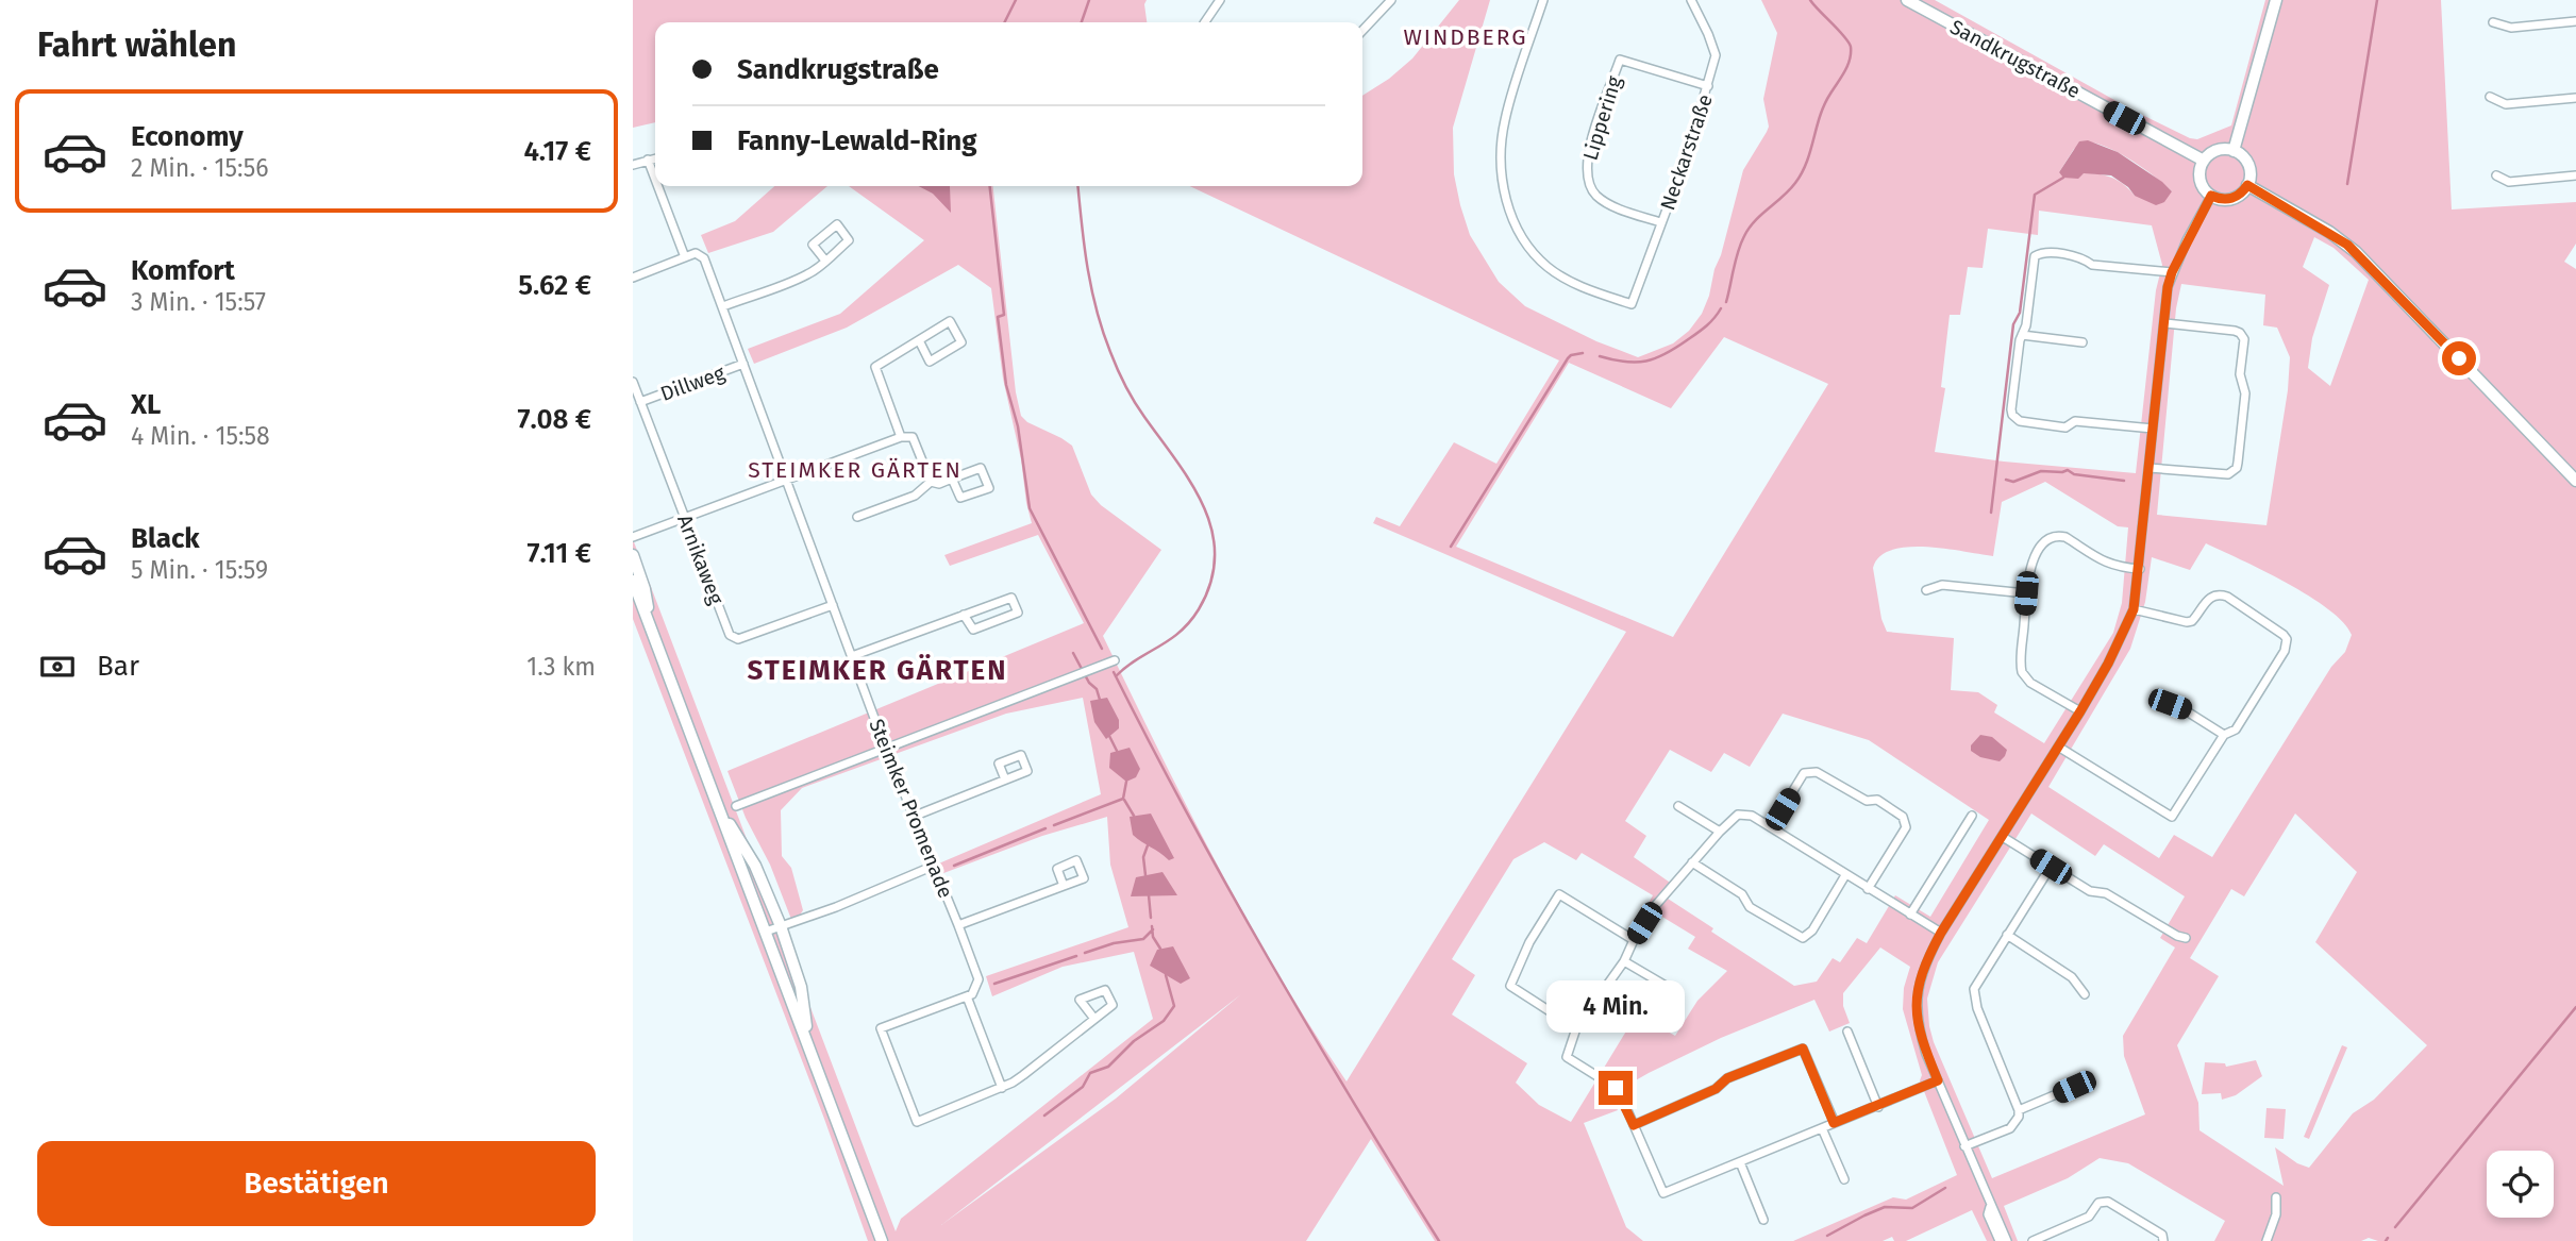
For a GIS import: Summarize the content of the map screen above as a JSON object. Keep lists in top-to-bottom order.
{
  "streets": {
    "street": [
      "Sandkrugstraße",
      "Lippering",
      "Neckarstraße",
      "Dillweg",
      "Arnikaweg",
      "Steimker Promenade"
    ]
  },
  "crossings": [
    ["Lippering", "Neckarstraße"],
    ["Dillweg", "Arnikaweg"],
    ["Dillweg", "Steimker Promenade"],
    ["Arnikaweg", "Steimker Promenade"]
  ],
  "districts": ["WINDBERG", "STEIMKER GÄRTEN", "STEIMKER GÄRTEN"],
  "page": {
    "heading": "Fahrt wählen",
    "banner": ["Sandkrugstraße", "Fanny-Lewald-Ring"],
    "list": [
      {
        "name": "Economy",
        "note": "2 Min. · 15:56",
        "value": "4.17 €"
      },
      {
        "name": "Komfort",
        "note": "3 Min. · 15:57",
        "value": "5.62 €"
      },
      {
        "name": "XL",
        "note": "4 Min. · 15:58",
        "value": "7.08 €"
      },
      {
        "name": "Black",
        "note": "5 Min. · 15:59",
        "value": "7.11 €"
      }
    ],
    "pay": ["Bar", "1.3 km"],
    "bubble": "4 Min.",
    "buttons": "Bestätigen"
  }
}
